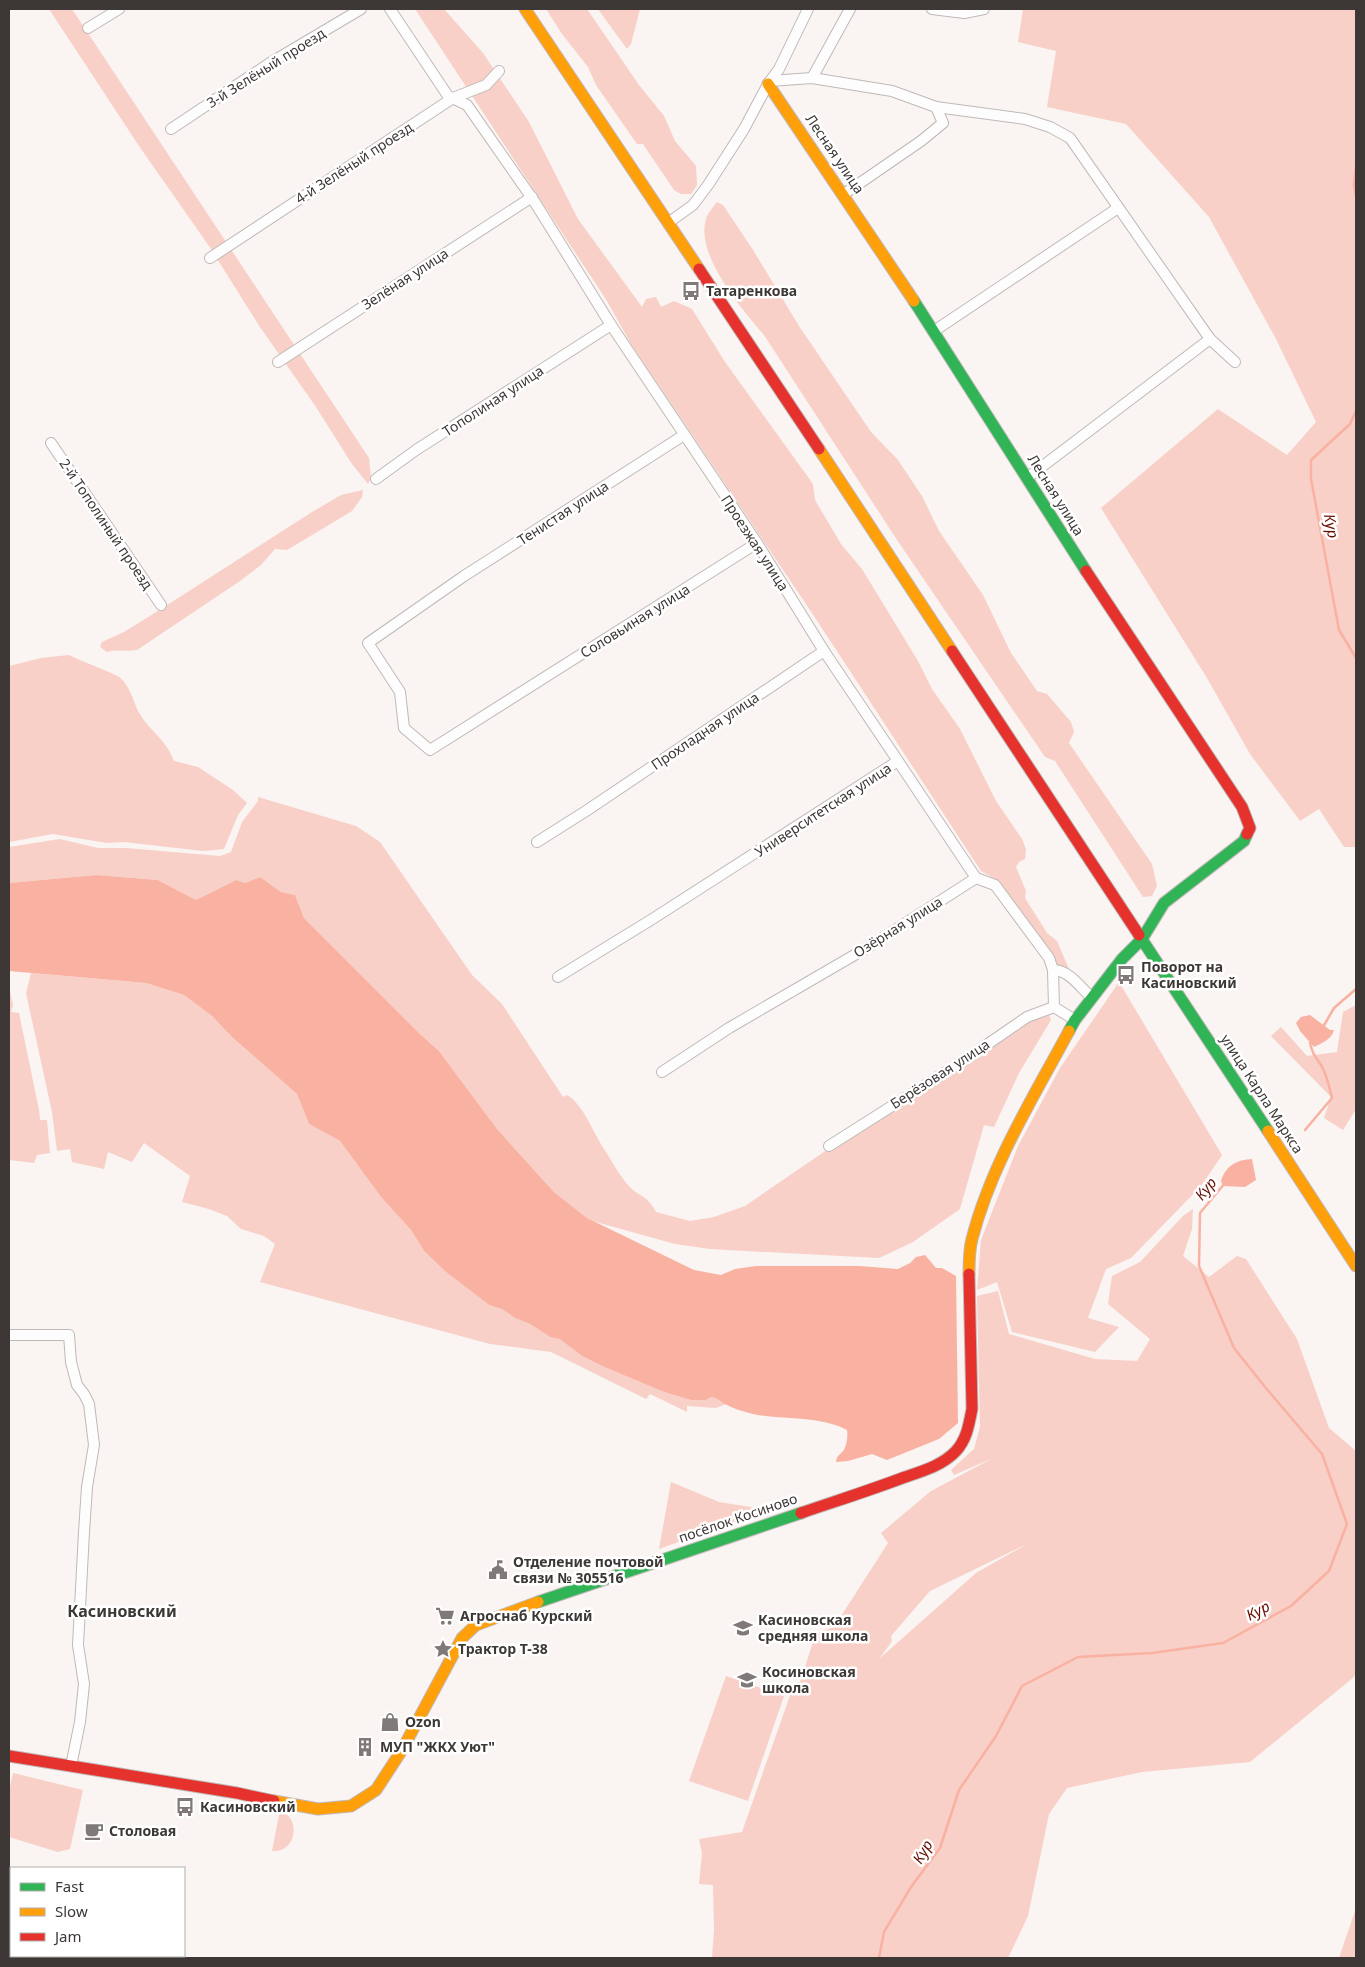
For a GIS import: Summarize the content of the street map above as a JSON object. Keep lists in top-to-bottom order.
{
  "streets": {
    "street": [
      "3-й Зелёный проезд",
      "Лесная улица",
      "4-й Зелёный проезд",
      "Зелёная улица",
      "Тополиная улица",
      "Тенистая улица",
      "2-й Тополиный проезд",
      "Проезжая улица",
      "Соловьиная улица",
      "Прохладная улица",
      "Университетская улица",
      "Озёрная улица",
      "Берёзовая улица",
      "улица Карла Маркса",
      "посёлок Косиново"
    ]
  },
  "crossings": [
    ["Лесная улица", "посёлок Косиново"],
    ["4-й Зелёный проезд", "Проезжая улица"],
    ["Зелёная улица", "Проезжая улица"],
    ["Тополиная улица", "Проезжая улица"],
    ["Тенистая улица", "Проезжая улица"],
    ["Тенистая улица", "Соловьиная улица"],
    ["Проезжая улица", "Соловьиная улица"],
    ["Проезжая улица", "Прохладная улица"],
    ["Проезжая улица", "Университетская улица"],
    ["Университетская улица", "Озёрная улица"],
    ["улица Карла Маркса", "посёлок Косиново"]
  ],
  "districts": ["Касиновский"],
  "water": ["Кур"],
  "places": {
    "bus stop": ["Татаренкова", "Поворот на Касиновский", "Касиновский"],
    "public building": ["Отделение почтовой связи № 305516"],
    "supermarket": ["Агроснаб Курский"],
    "school or university": ["Касиновская средняя школа", "Косиновская школа"],
    "place": ["Трактор Т-38"],
    "shop": ["Ozon"],
    "building": ["МУП \"ЖКХ Уют\""],
    "cafe": ["Столовая"]
  },
  "legend": ["Fast", "Slow", "Jam"]
}
